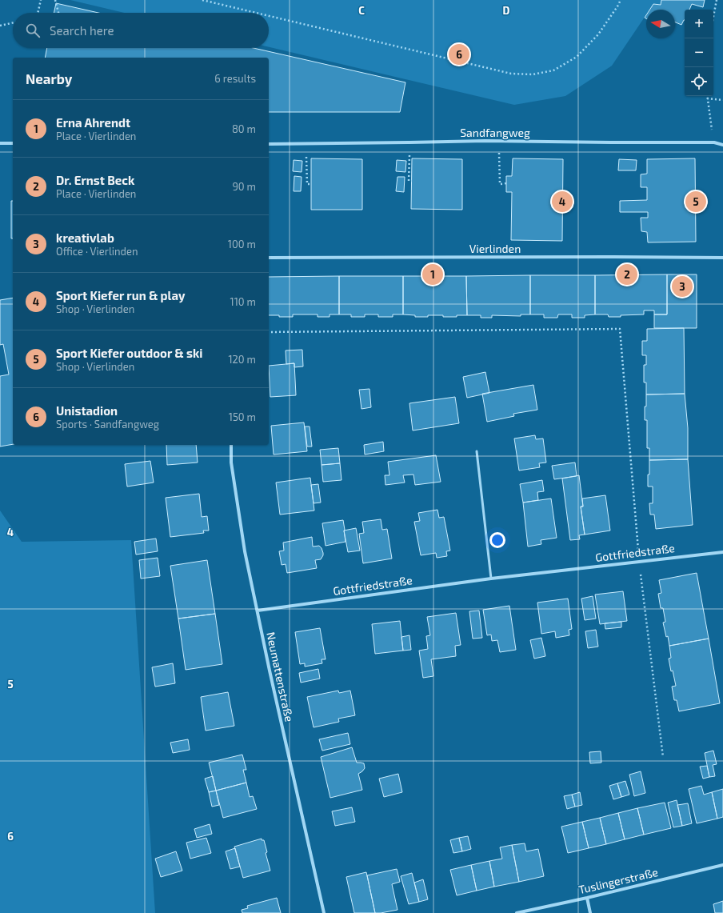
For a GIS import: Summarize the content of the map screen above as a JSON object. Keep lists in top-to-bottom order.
{
  "streets": {
    "street": [
      "Sandfangweg",
      "Vierlinden",
      "Gottfriedstraße",
      "Neumattenstraße",
      "Tuslingerstraße"
    ]
  },
  "crossings": [
    ["Gottfriedstraße", "Neumattenstraße"]
  ],
  "north": "left",
  "page": {
    "map_buttons": ["+", "−"],
    "search": "Search here",
    "pins": [
      "6",
      "4",
      "5",
      "1",
      "2",
      "3"
    ],
    "heading": ["Nearby", "6 results"],
    "list": [
      {
        "mark": "1",
        "name": "Erna Ahrendt",
        "note": "Place · Vierlinden",
        "value": "80 m"
      },
      {
        "mark": "2",
        "name": "Dr. Ernst Beck",
        "note": "Place · Vierlinden",
        "value": "90 m"
      },
      {
        "mark": "3",
        "name": "kreativlab",
        "note": "Office · Vierlinden",
        "value": "100 m"
      },
      {
        "mark": "4",
        "name": "Sport Kiefer run & play",
        "note": "Shop · Vierlinden",
        "value": "110 m"
      },
      {
        "mark": "5",
        "name": "Sport Kiefer outdoor & ski",
        "note": "Shop · Vierlinden",
        "value": "120 m"
      },
      {
        "mark": "6",
        "name": "Unistadion",
        "note": "Sports · Sandfangweg",
        "value": "150 m"
      }
    ]
  },
  "grid": {
    "columns": ["C", "D"],
    "rows": ["4", "5", "6"]
  }
}
